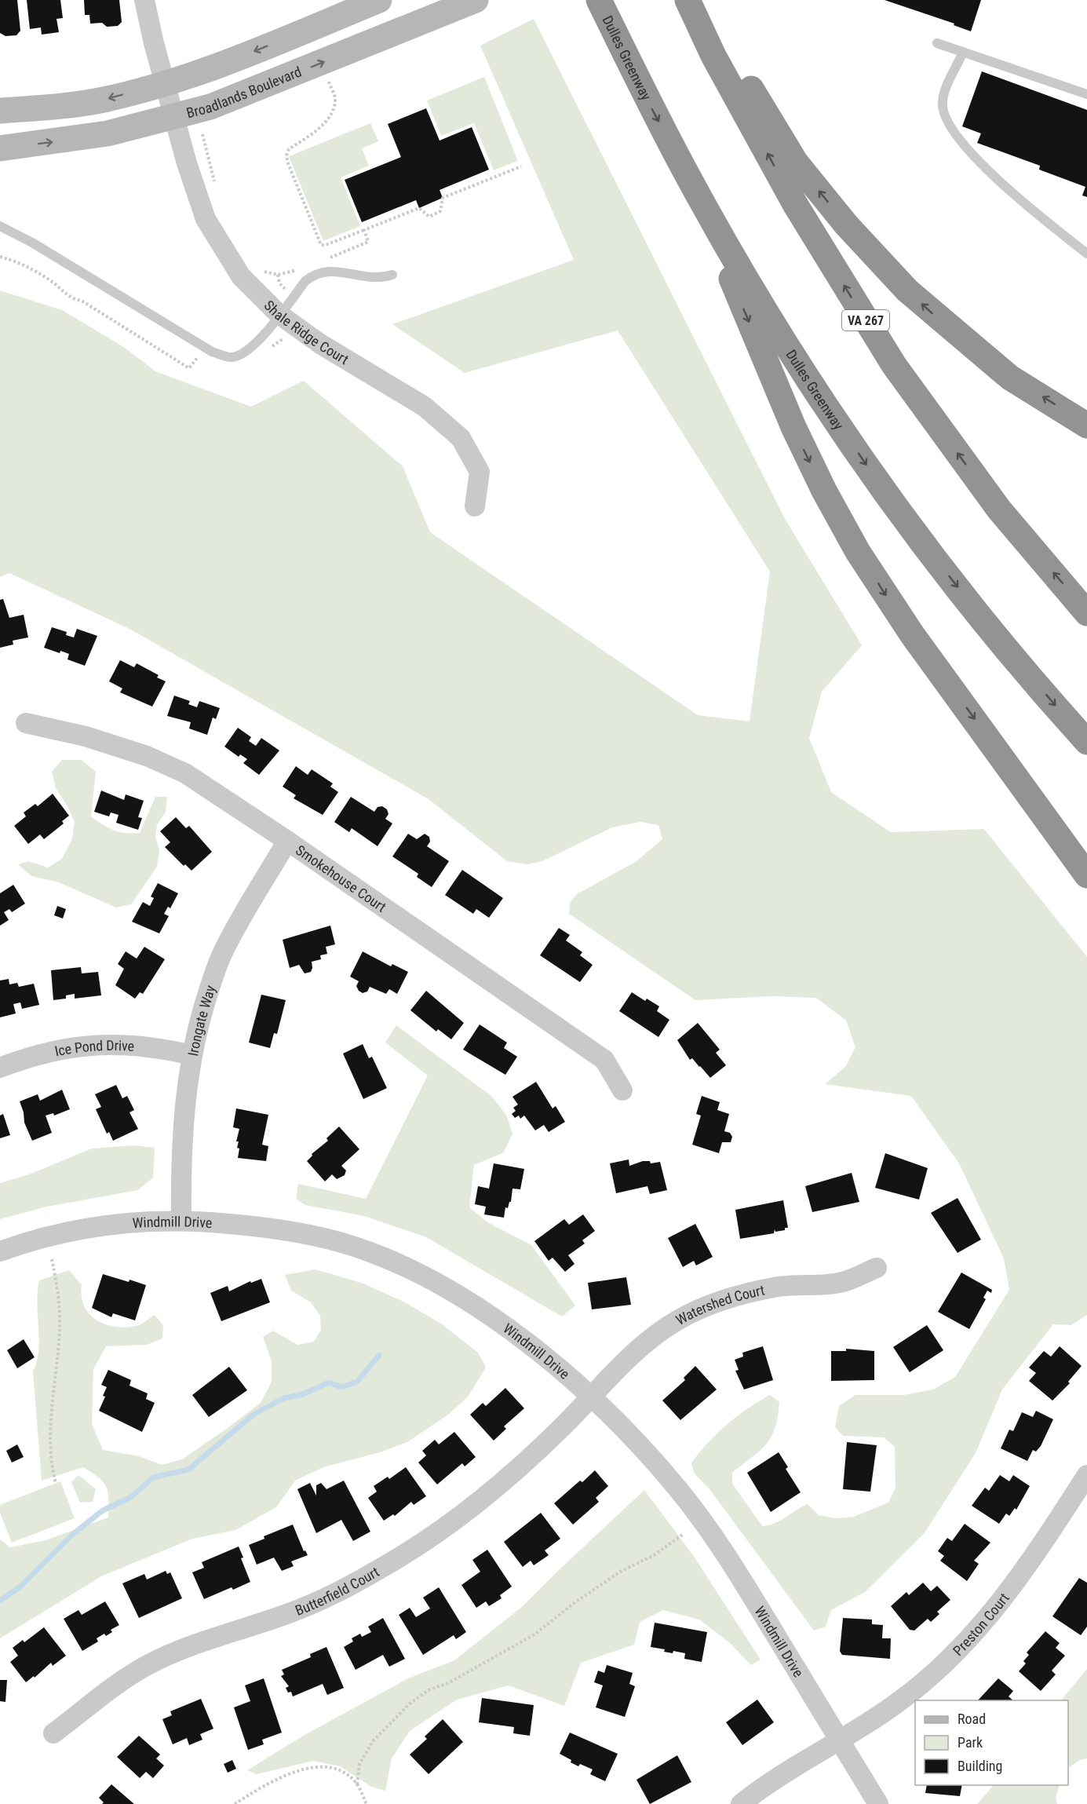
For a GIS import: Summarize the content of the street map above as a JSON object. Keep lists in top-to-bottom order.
{
  "streets": {
    "highway": ["Dulles Greenway", "VA 267"],
    "main road": ["Broadlands Boulevard"],
    "street": [
      "Shale Ridge Court",
      "Smokehouse Court",
      "Irongate Way",
      "Ice Pond Drive",
      "Windmill Drive",
      "Watershed Court",
      "Butterfield Court",
      "Preston Court"
    ]
  },
  "crossings": [
    ["Broadlands Boulevard", "Shale Ridge Court"],
    ["Smokehouse Court", "Irongate Way"],
    ["Irongate Way", "Ice Pond Drive"],
    ["Irongate Way", "Windmill Drive"],
    ["Windmill Drive", "Watershed Court"],
    ["Windmill Drive", "Butterfield Court"],
    ["Windmill Drive", "Preston Court"],
    ["Watershed Court", "Butterfield Court"]
  ],
  "legend": ["Road", "Park", "Building"]
}
